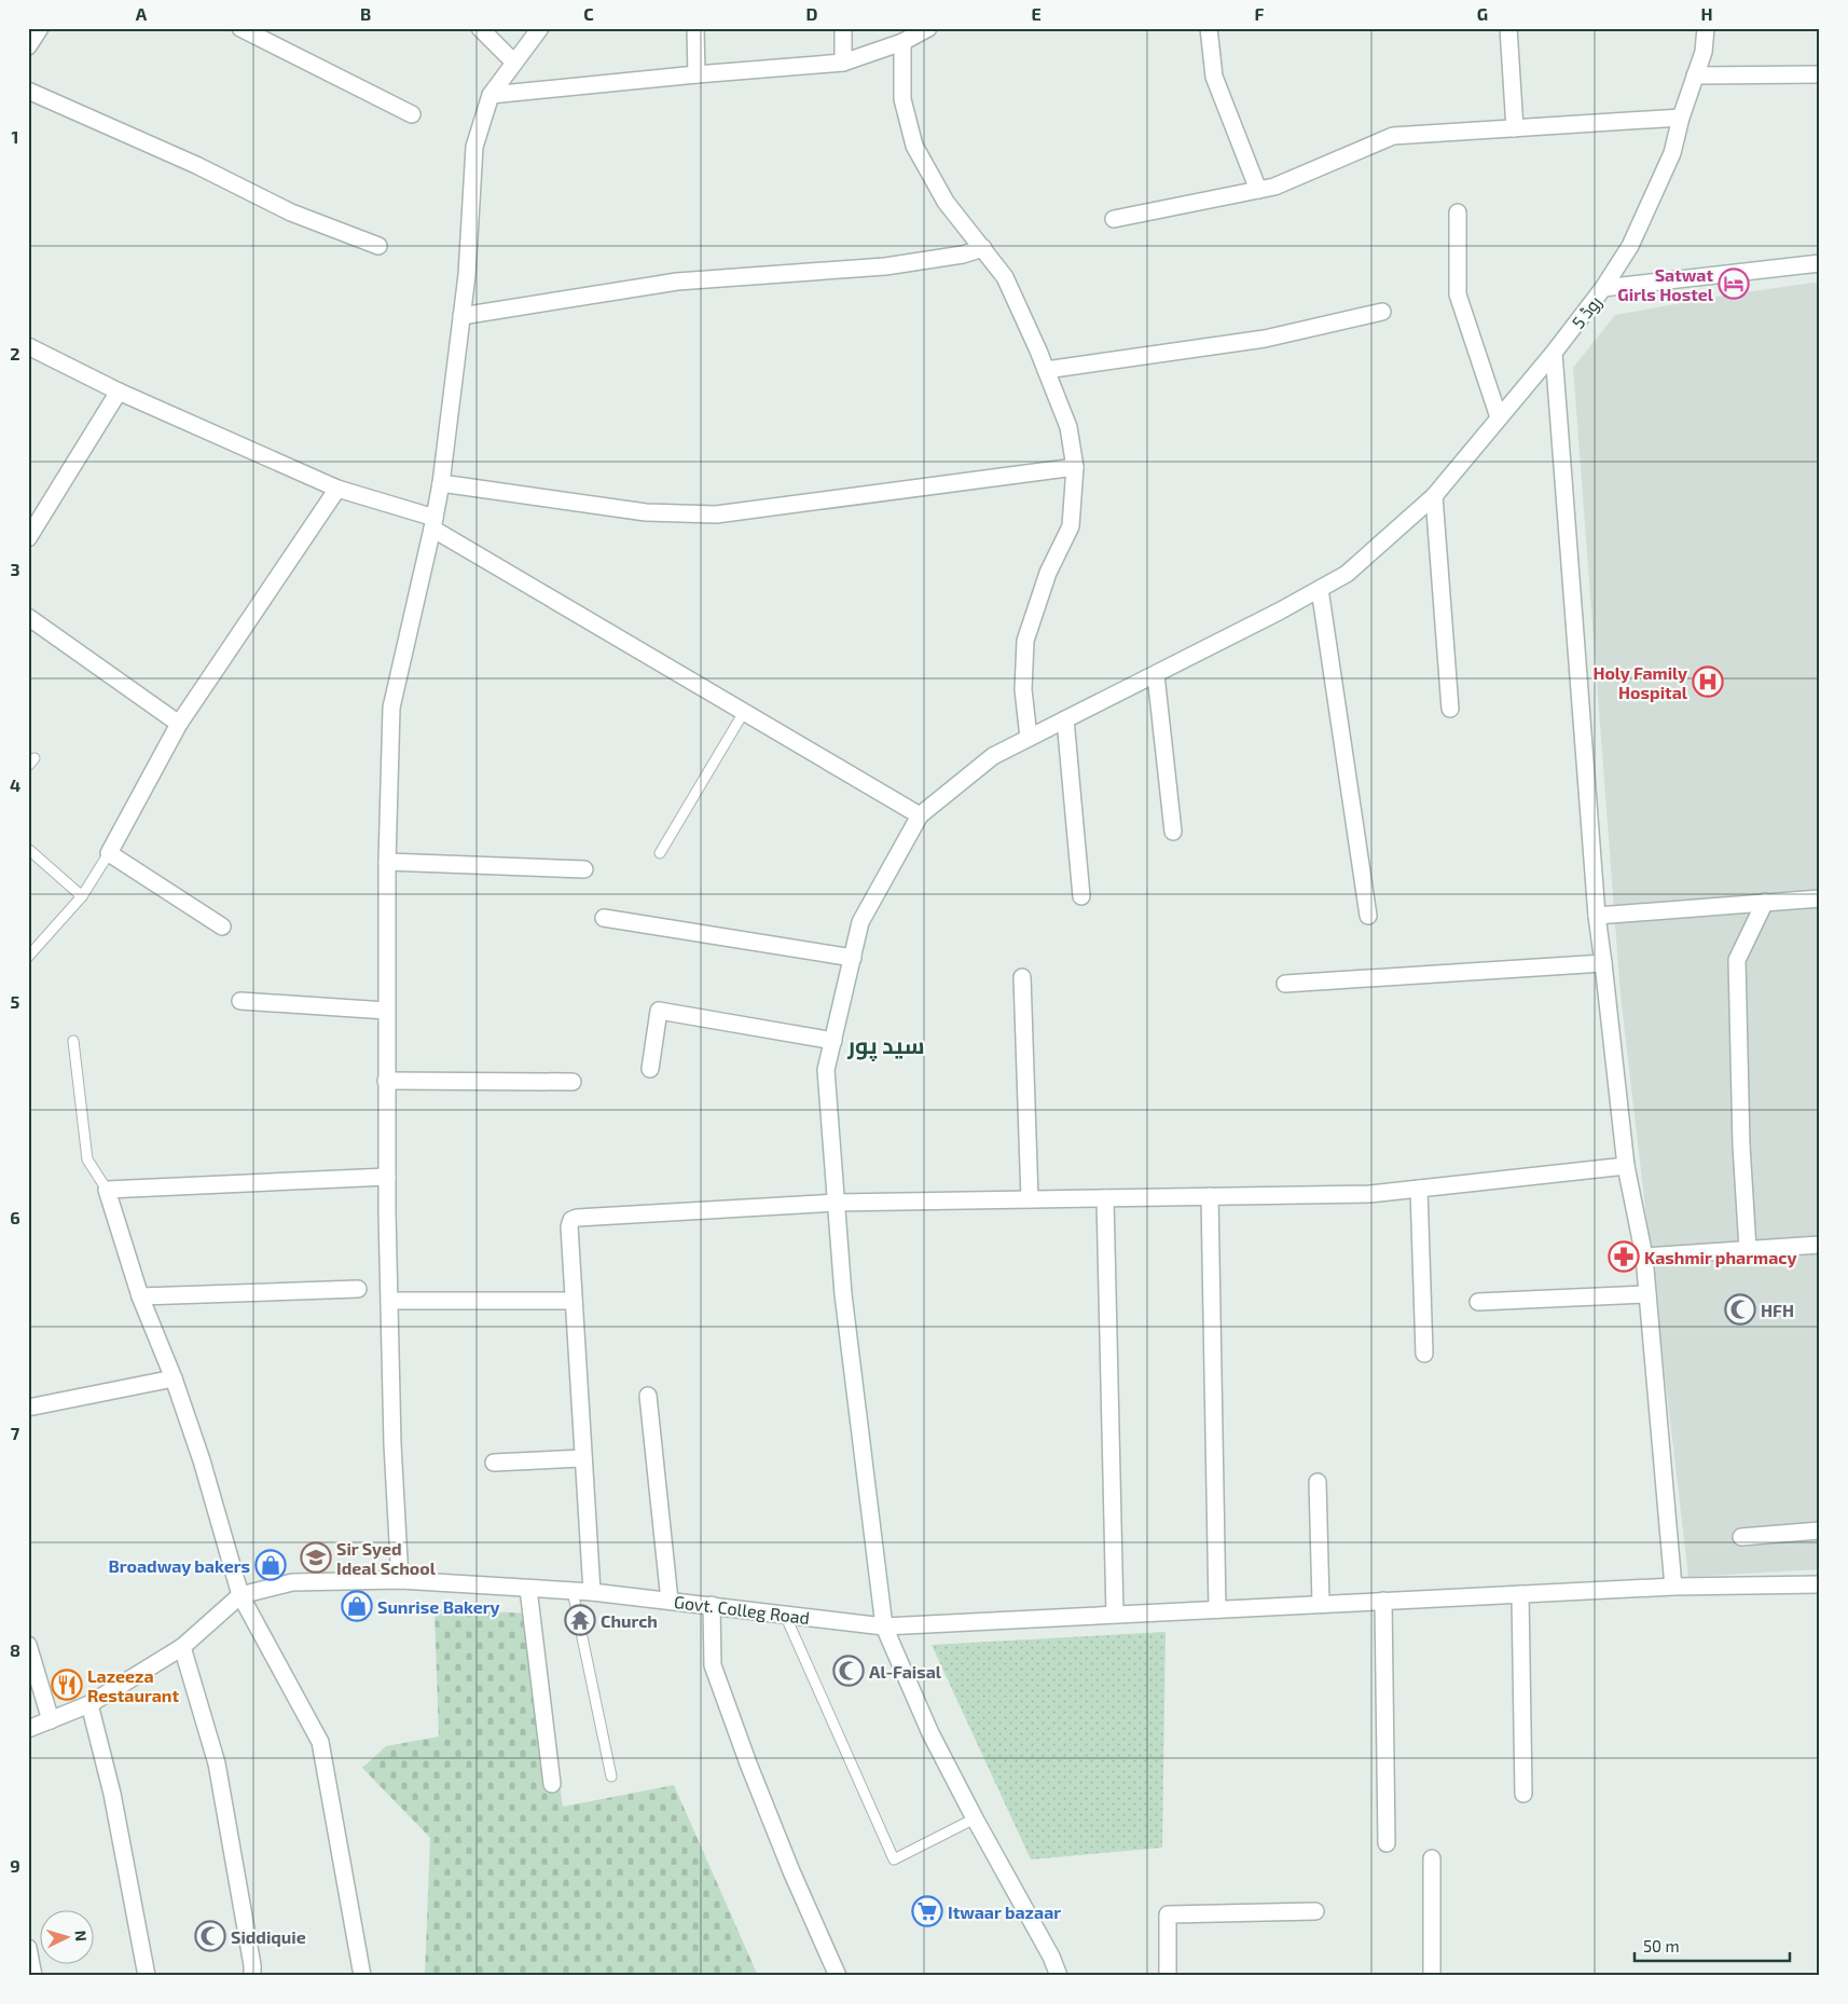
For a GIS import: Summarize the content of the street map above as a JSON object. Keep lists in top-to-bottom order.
{
  "streets": {
    "street": ["روڈ 5", "Govt. Colleg Road"]
  },
  "districts": ["سید پور"],
  "places": {
    "hotel": ["Satwat Girls Hostel"],
    "hospital": ["Holy Family Hospital"],
    "pharmacy": ["Kashmir pharmacy"],
    "mosque": ["HFH", "Al-Faisal", "Siddiquie"],
    "school or university": ["Sir Syed Ideal School"],
    "shop": ["Broadway bakers", "Sunrise Bakery"],
    "temple": ["Church"],
    "restaurant": ["Lazeeza Restaurant"],
    "supermarket": ["Itwaar bazaar"]
  },
  "scale_bar": "50 m",
  "north": "right",
  "grid": {
    "columns": [
      "A",
      "B",
      "C",
      "D",
      "E",
      "F",
      "G",
      "H"
    ],
    "rows": [
      "1",
      "2",
      "3",
      "4",
      "5",
      "6",
      "7",
      "8",
      "9"
    ]
  }
}
